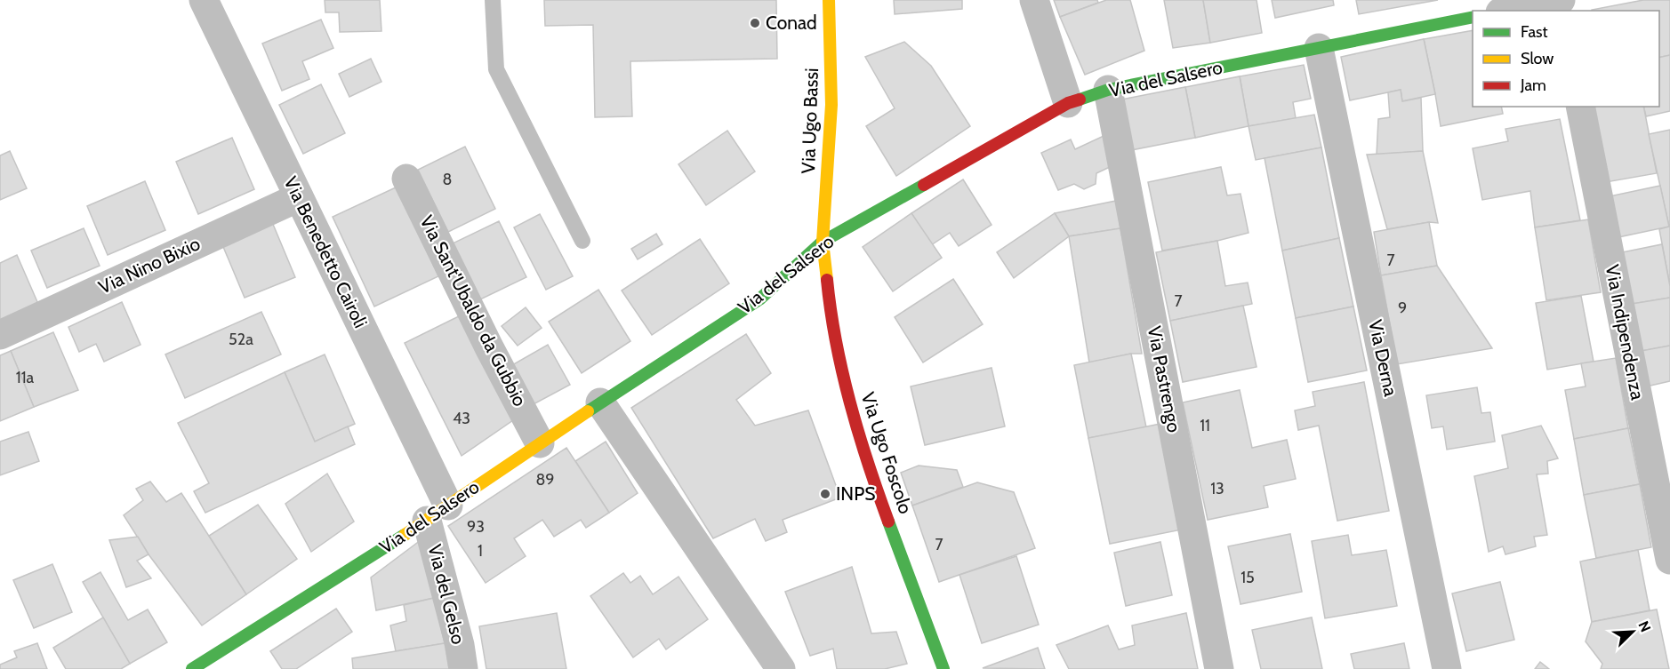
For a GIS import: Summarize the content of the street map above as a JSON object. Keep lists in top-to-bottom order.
{
  "streets": {
    "street": [
      "Via del Salsero",
      "Via Ugo Bassi",
      "Via Benedetto Cairoli",
      "Via Nino Bixio",
      "Via Sant'Ubaldo da Gubbio",
      "Via Indipendenza",
      "Via Derna",
      "Via Pastrengo",
      "Via Ugo Foscolo",
      "Via del Gelso"
    ]
  },
  "crossings": [
    ["Via del Salsero", "Via Ugo Bassi"],
    ["Via del Salsero", "Via Benedetto Cairoli"],
    ["Via del Salsero", "Via Sant'Ubaldo da Gubbio"],
    ["Via del Salsero", "Via Derna"],
    ["Via del Salsero", "Via Pastrengo"],
    ["Via del Salsero", "Via Ugo Foscolo"],
    ["Via del Salsero", "Via del Gelso"],
    ["Via Ugo Bassi", "Via Ugo Foscolo"],
    ["Via Benedetto Cairoli", "Via Nino Bixio"],
    ["Via Benedetto Cairoli", "Via del Gelso"]
  ],
  "places": ["Conad", "INPS"],
  "house_numbers": [
    "8",
    "7",
    "7",
    "9",
    "52a",
    "11a",
    "43",
    "11",
    "89",
    "13",
    "93",
    "7",
    "1",
    "15"
  ],
  "legend": ["Fast", "Slow", "Jam"],
  "north": "top right"
}
